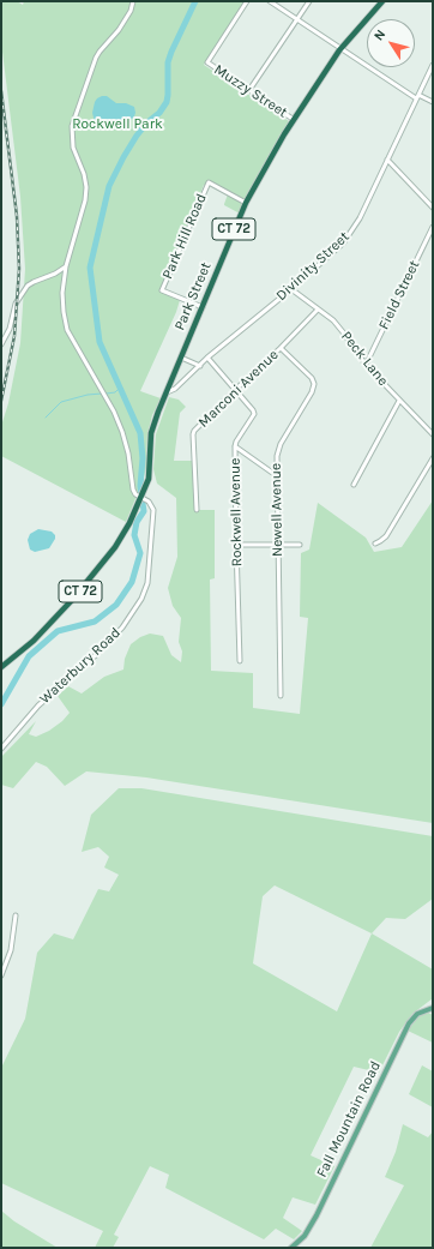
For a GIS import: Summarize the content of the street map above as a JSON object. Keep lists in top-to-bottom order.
{
  "streets": {
    "highway": ["CT 72", "Park Street"],
    "main road": ["Fall Mountain Road"],
    "street": [
      "Muzzy Street",
      "Park Hill Road",
      "Divinity Street",
      "Field Street",
      "Peck Lane",
      "Marconi Avenue",
      "Newell Avenue",
      "Rockwell Avenue",
      "Waterbury Road"
    ]
  },
  "crossings": [
    ["Muzzy Street", "Park Street"],
    ["CT 72", "Park Street"],
    ["CT 72", "Waterbury Road"],
    ["Park Hill Road", "Park Street"],
    ["Divinity Street", "Park Street"],
    ["Divinity Street", "Peck Lane"],
    ["Divinity Street", "Rockwell Avenue"],
    ["Field Street", "Peck Lane"],
    ["Park Street", "Waterbury Road"],
    ["Peck Lane", "Marconi Avenue"],
    ["Marconi Avenue", "Newell Avenue"],
    ["Marconi Avenue", "Rockwell Avenue"]
  ],
  "parks": ["Rockwell Park"],
  "north": "top left"
}
